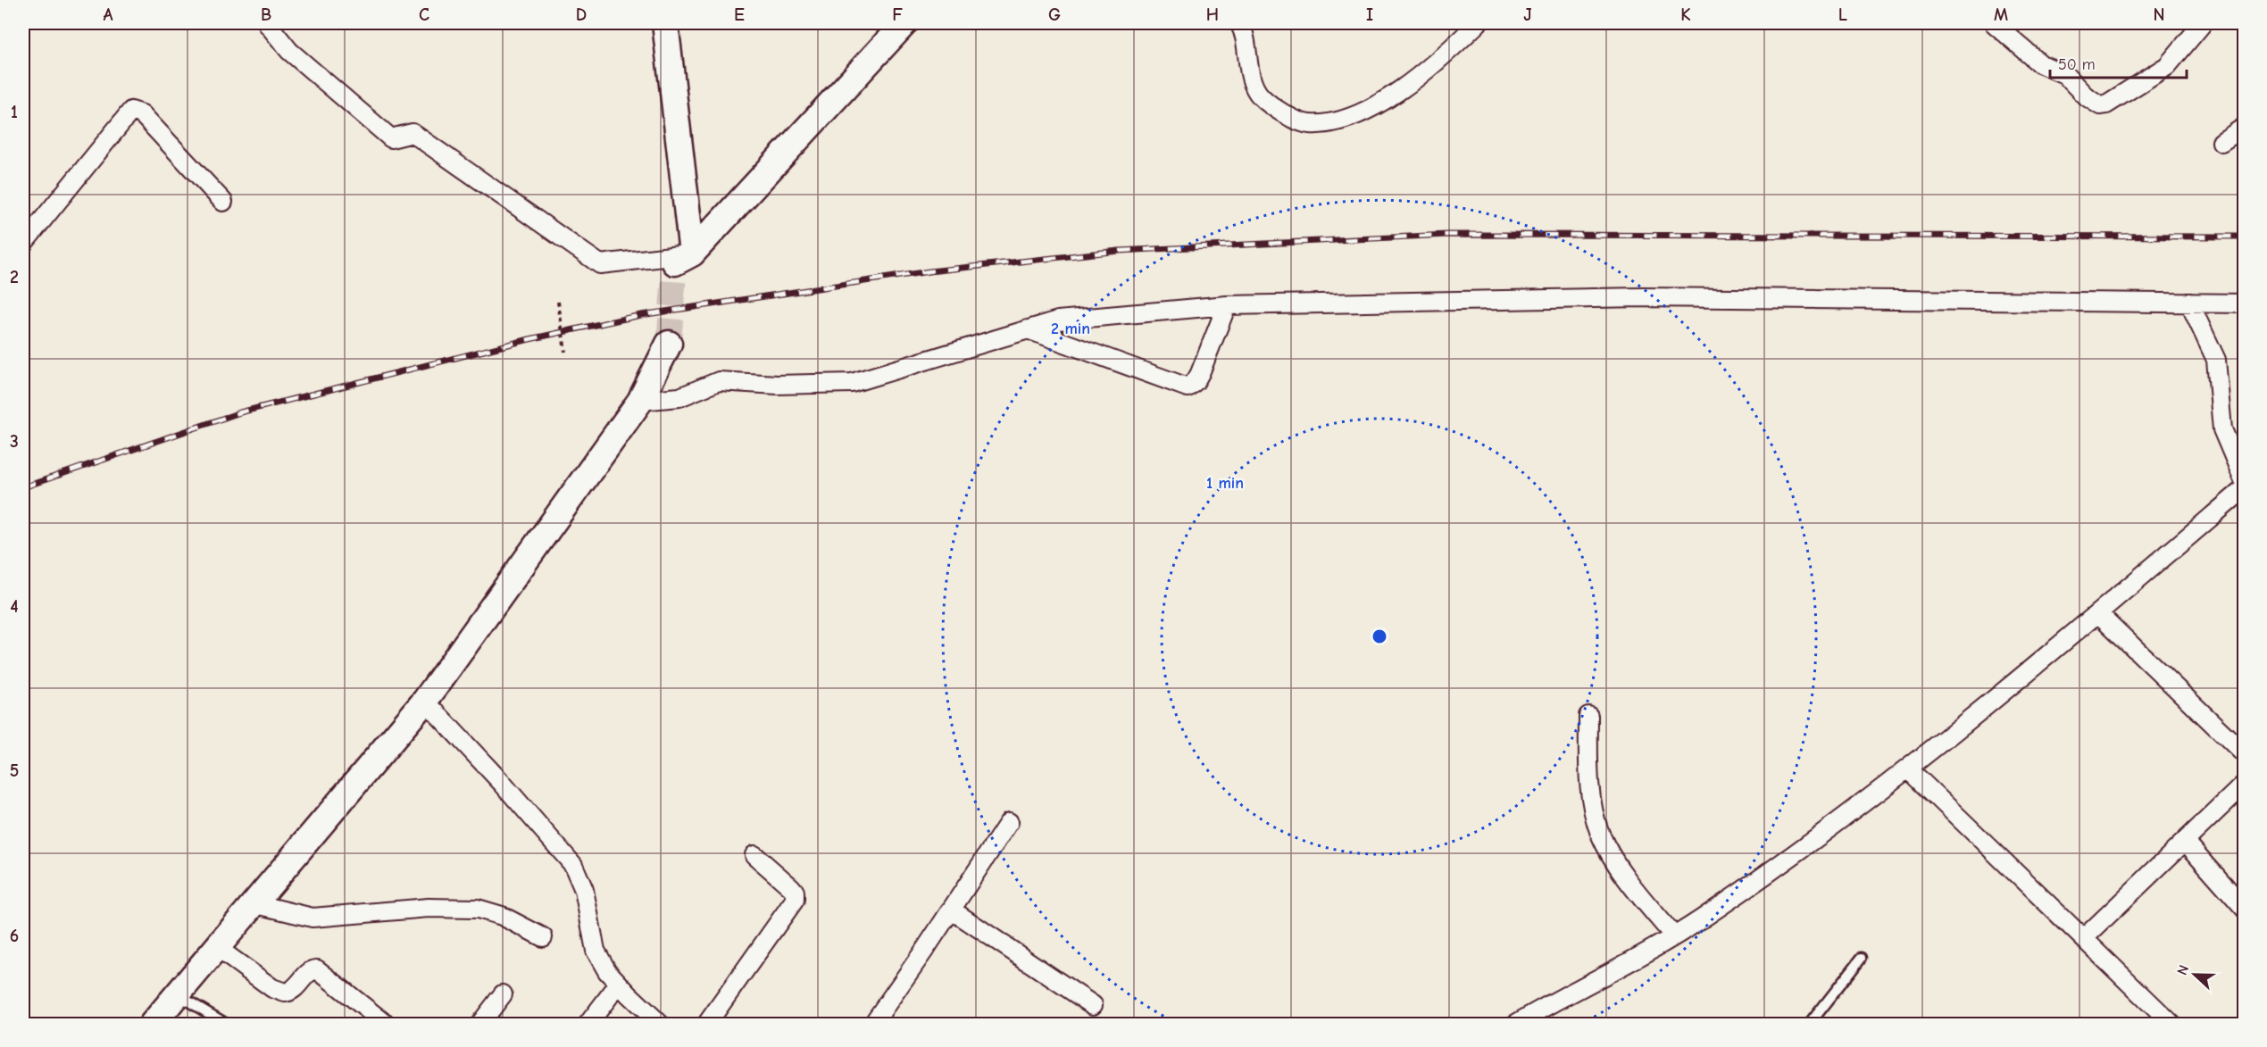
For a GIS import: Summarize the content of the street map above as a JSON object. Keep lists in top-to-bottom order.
{
  "scale_bar": "50 m",
  "north": "left",
  "grid": {
    "columns": [
      "A",
      "B",
      "C",
      "D",
      "E",
      "F",
      "G",
      "H",
      "I",
      "J",
      "K",
      "L",
      "M",
      "N"
    ],
    "rows": [
      "1",
      "2",
      "3",
      "4",
      "5",
      "6"
    ]
  },
  "rings": ["2 min", "1 min"]
}
